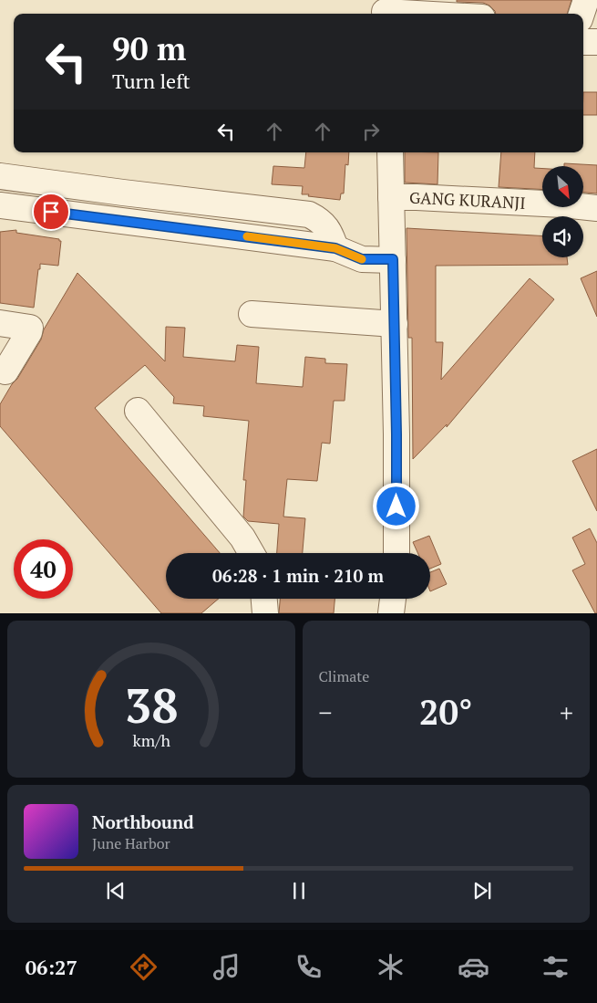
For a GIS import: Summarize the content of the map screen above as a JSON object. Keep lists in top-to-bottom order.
{
  "streets": {
    "street": ["GANG KURANJI"]
  },
  "north": "bottom right",
  "page": {
    "turn": ["90 m", "Turn left"],
    "limit": "40",
    "trip": "06:28 · 1 min · 210 m",
    "tile": "Climate",
    "heat": ["−", "20°", "+"],
    "song": ["Northbound", "June Harbor"],
    "tabs": "06:27",
    "gauge": ["38", "km/h"]
  }
}
